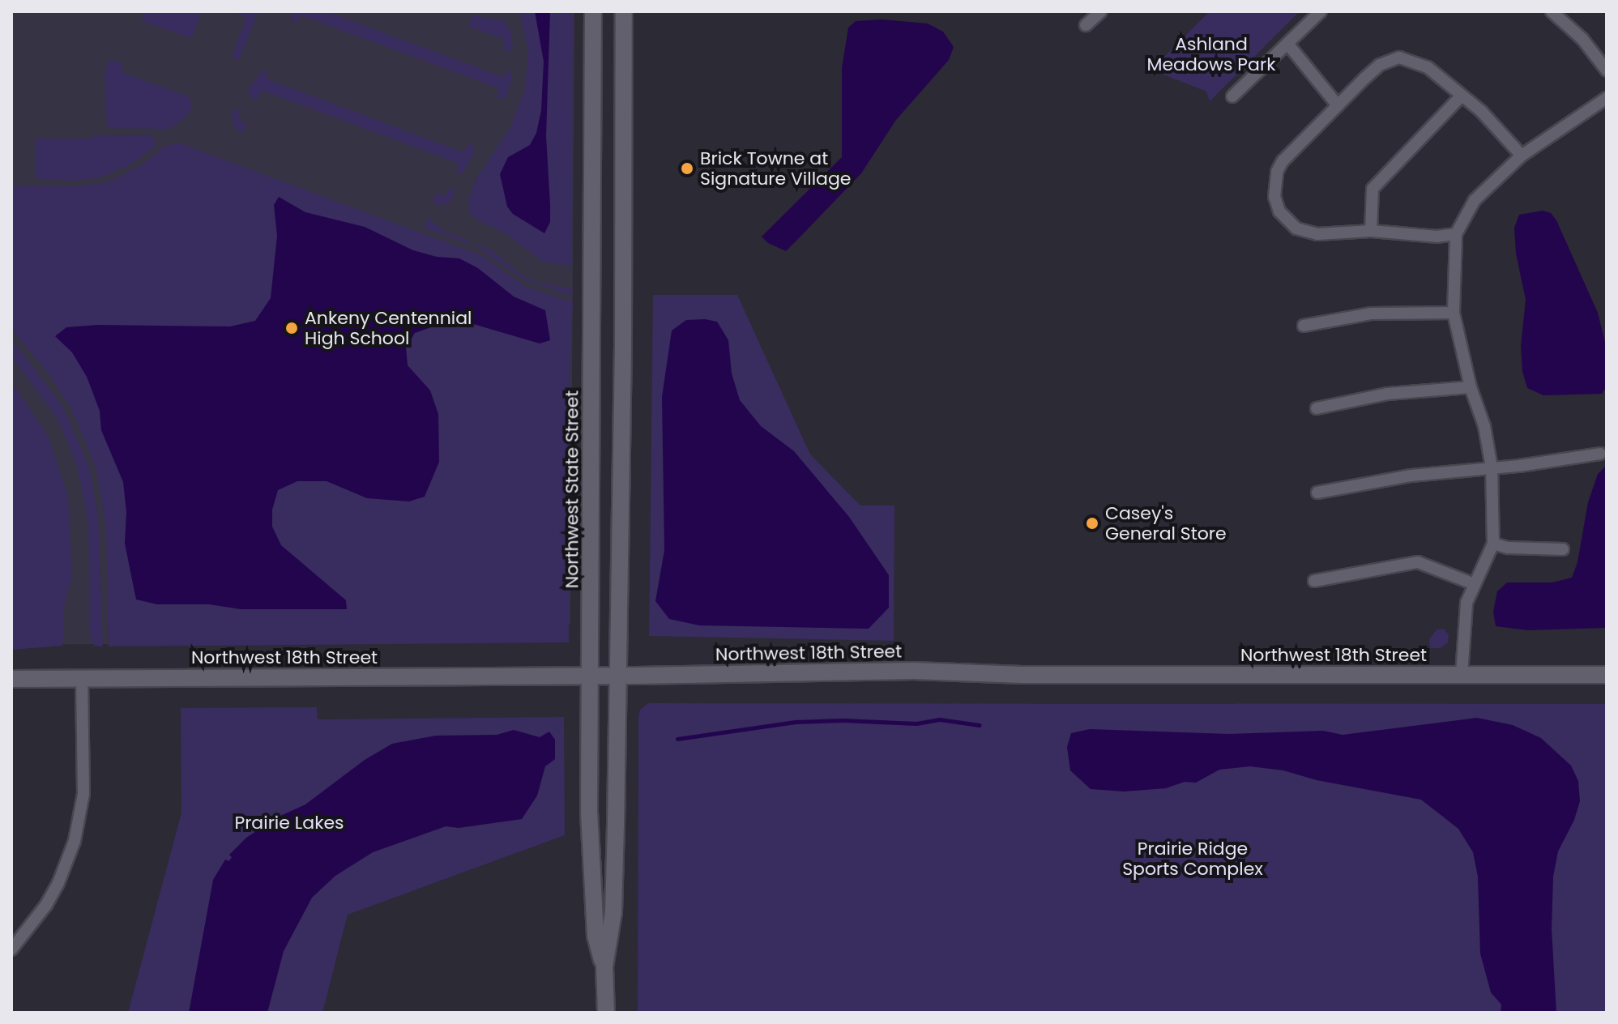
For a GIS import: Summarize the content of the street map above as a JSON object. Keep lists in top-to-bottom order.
{
  "streets": {
    "main road": ["Northwest State Street", "Northwest 18th Street"]
  },
  "crossings": [
    ["Northwest State Street", "Northwest 18th Street"]
  ],
  "parks": ["Ashland Meadows Park", "Prairie Lakes", "Prairie Ridge Sports Complex"],
  "places": ["Brick Towne at Signature Village", "Ankeny Centennial High School", "Casey's General Store"]
}
